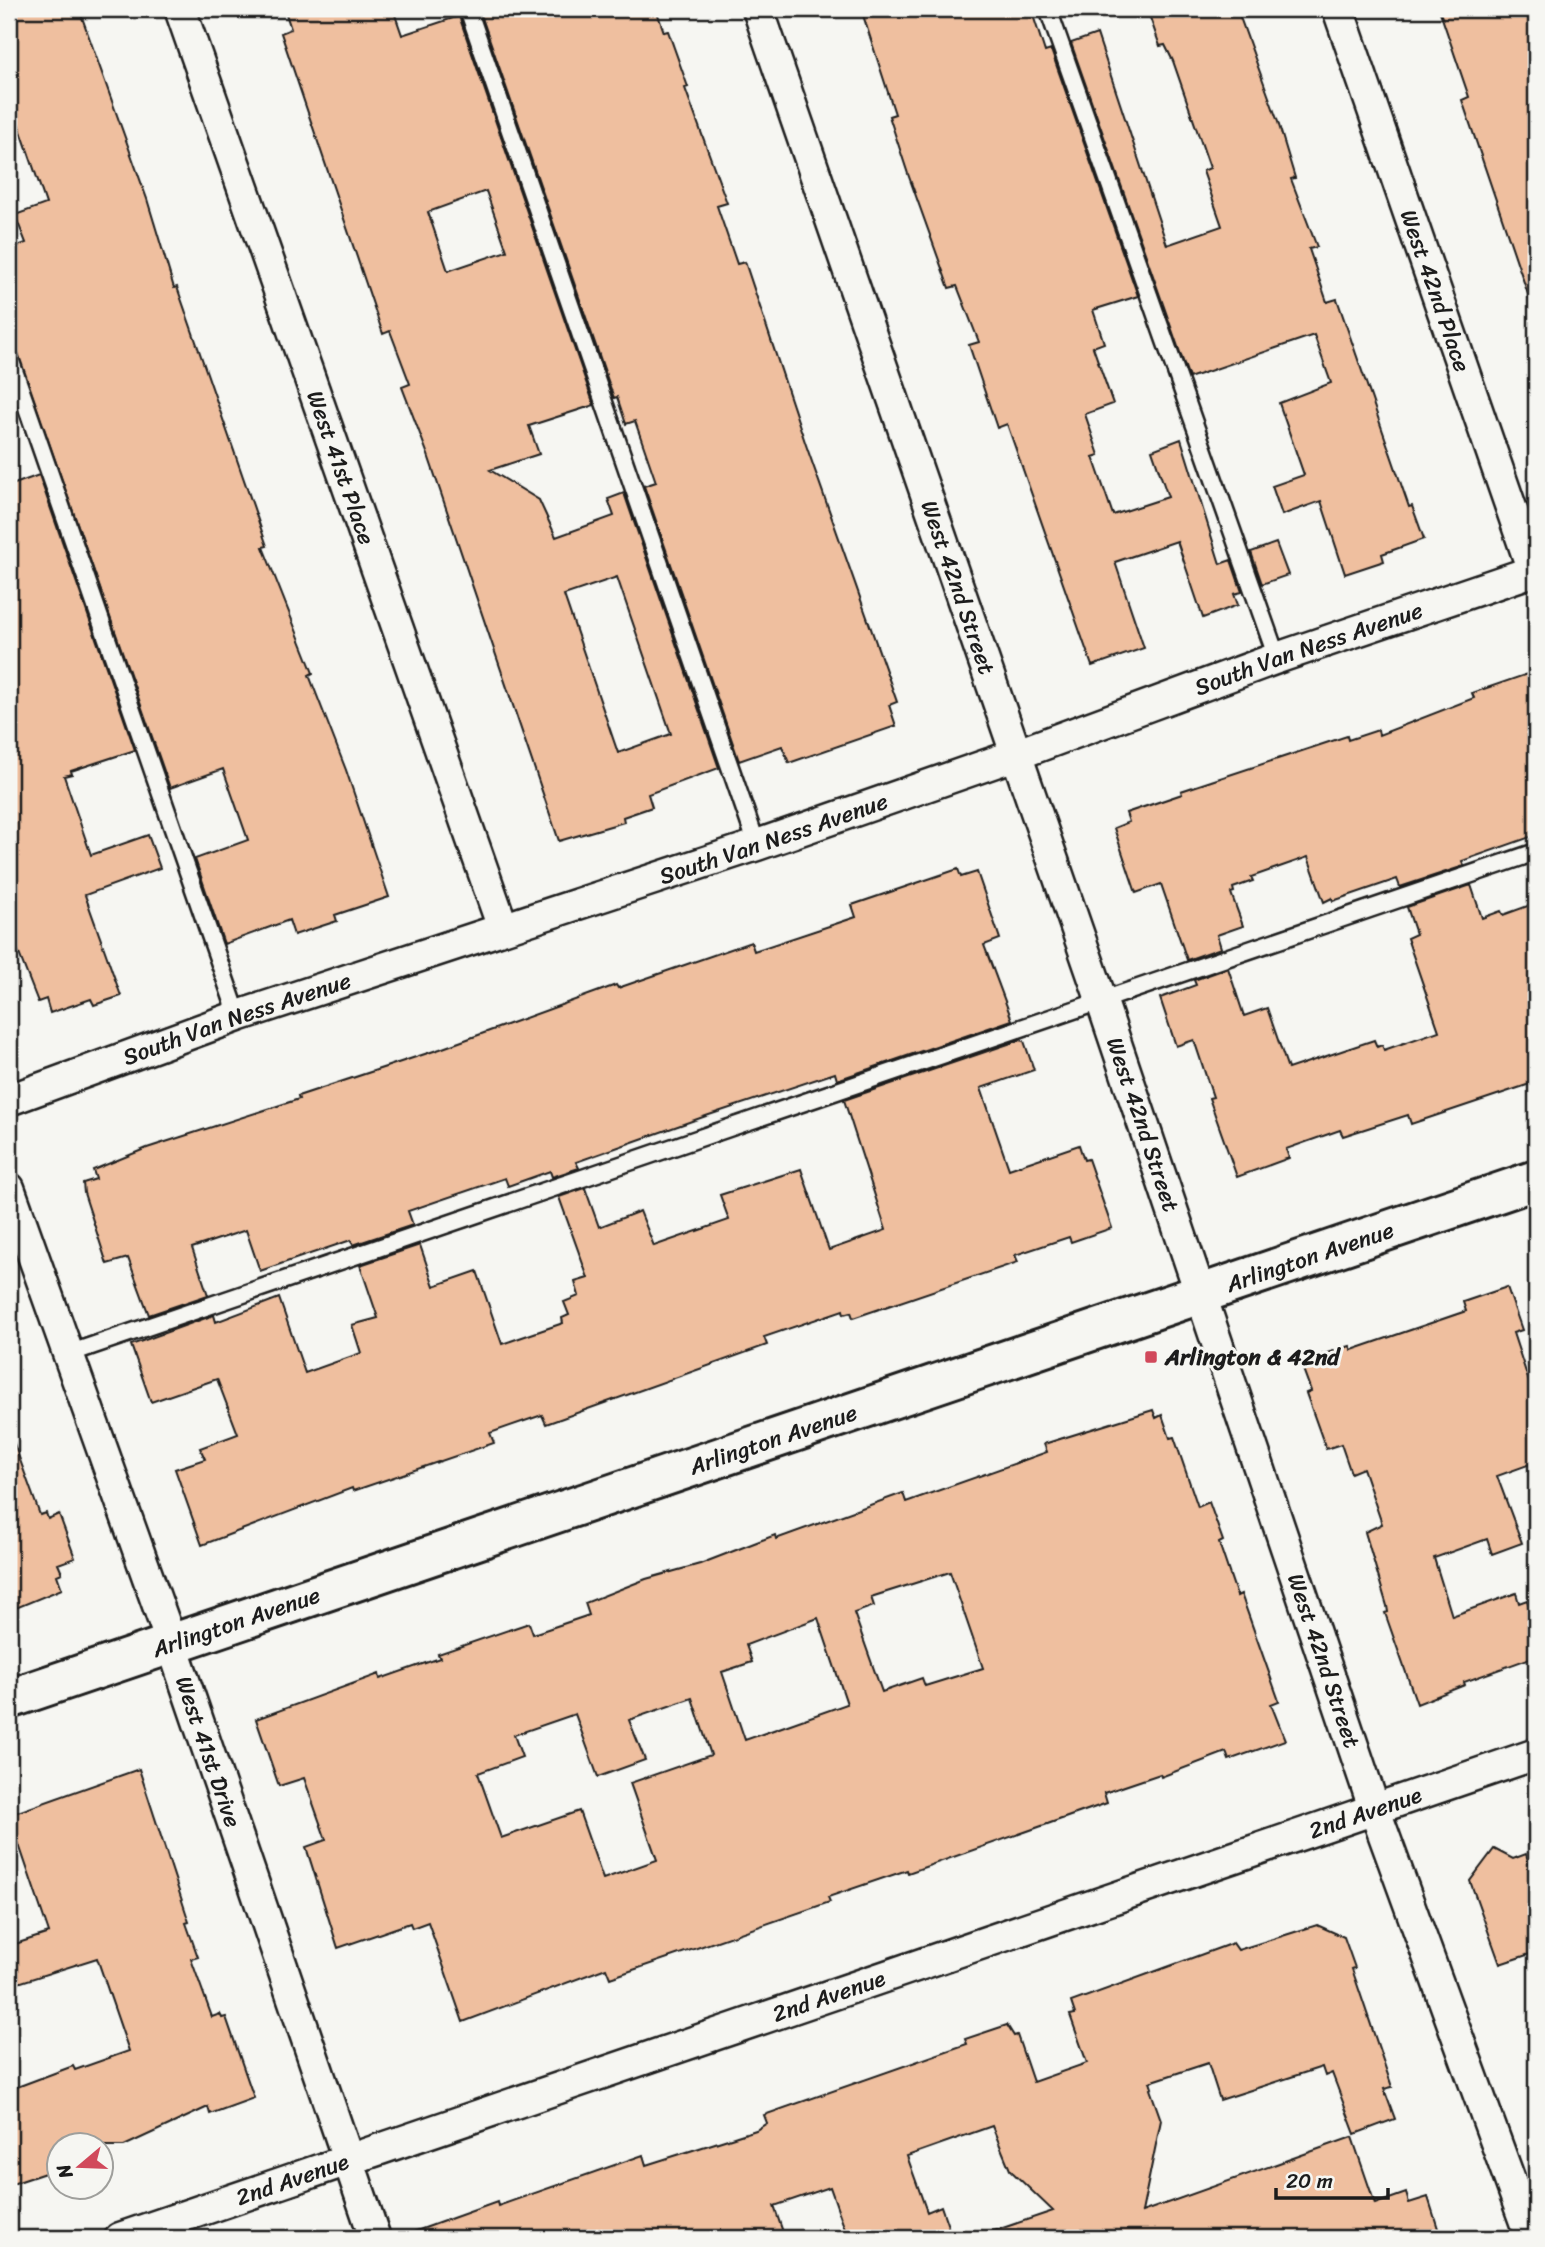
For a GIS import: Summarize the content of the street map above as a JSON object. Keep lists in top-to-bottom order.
{
  "streets": {
    "main road": ["Arlington Avenue"],
    "street": [
      "West 42nd Place",
      "West 41st Place",
      "West 42nd Street",
      "South Van Ness Avenue",
      "West 41st Drive",
      "2nd Avenue"
    ]
  },
  "crossings": [
    ["West 42nd Place", "South Van Ness Avenue"],
    ["West 41st Place", "South Van Ness Avenue"],
    ["West 42nd Street", "South Van Ness Avenue"],
    ["West 42nd Street", "Arlington Avenue"],
    ["West 42nd Street", "2nd Avenue"],
    ["Arlington Avenue", "West 41st Drive"],
    ["West 41st Drive", "2nd Avenue"]
  ],
  "places": {
    "transit": ["Arlington & 42nd"]
  },
  "scale_bar": "20 m",
  "north": "left"
}
